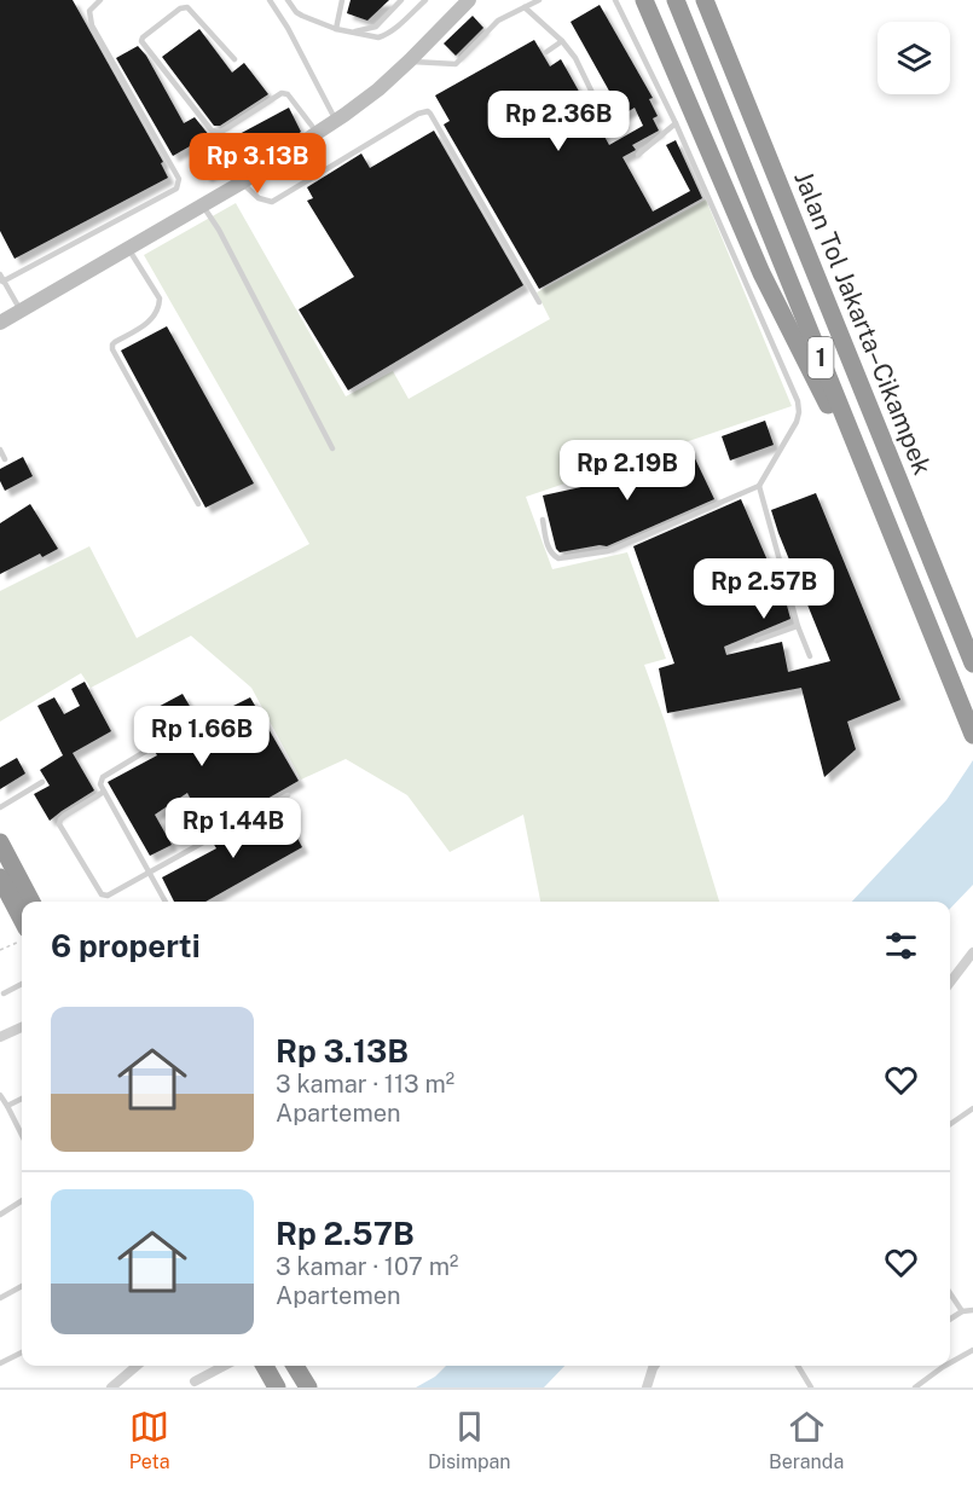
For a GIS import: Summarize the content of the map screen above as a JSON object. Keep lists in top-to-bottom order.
{
  "streets": {
    "highway": ["Jalan Tol Jakarta–Cikampek", "1"]
  },
  "page": {
    "price": [
      "Rp 2.36B",
      "Rp 3.13B",
      "Rp 2.19B",
      "Rp 2.57B",
      "Rp 1.66B",
      "Rp 1.44B"
    ],
    "heading": "6 properti",
    "list": [
      {
        "name": "Rp 3.13B",
        "note": "3 kamar · 113 m² · Apartemen"
      },
      {
        "name": "Rp 2.57B",
        "note": "3 kamar · 107 m² · Apartemen"
      }
    ],
    "tabs": ["Peta", "Disimpan", "Beranda"]
  }
}
